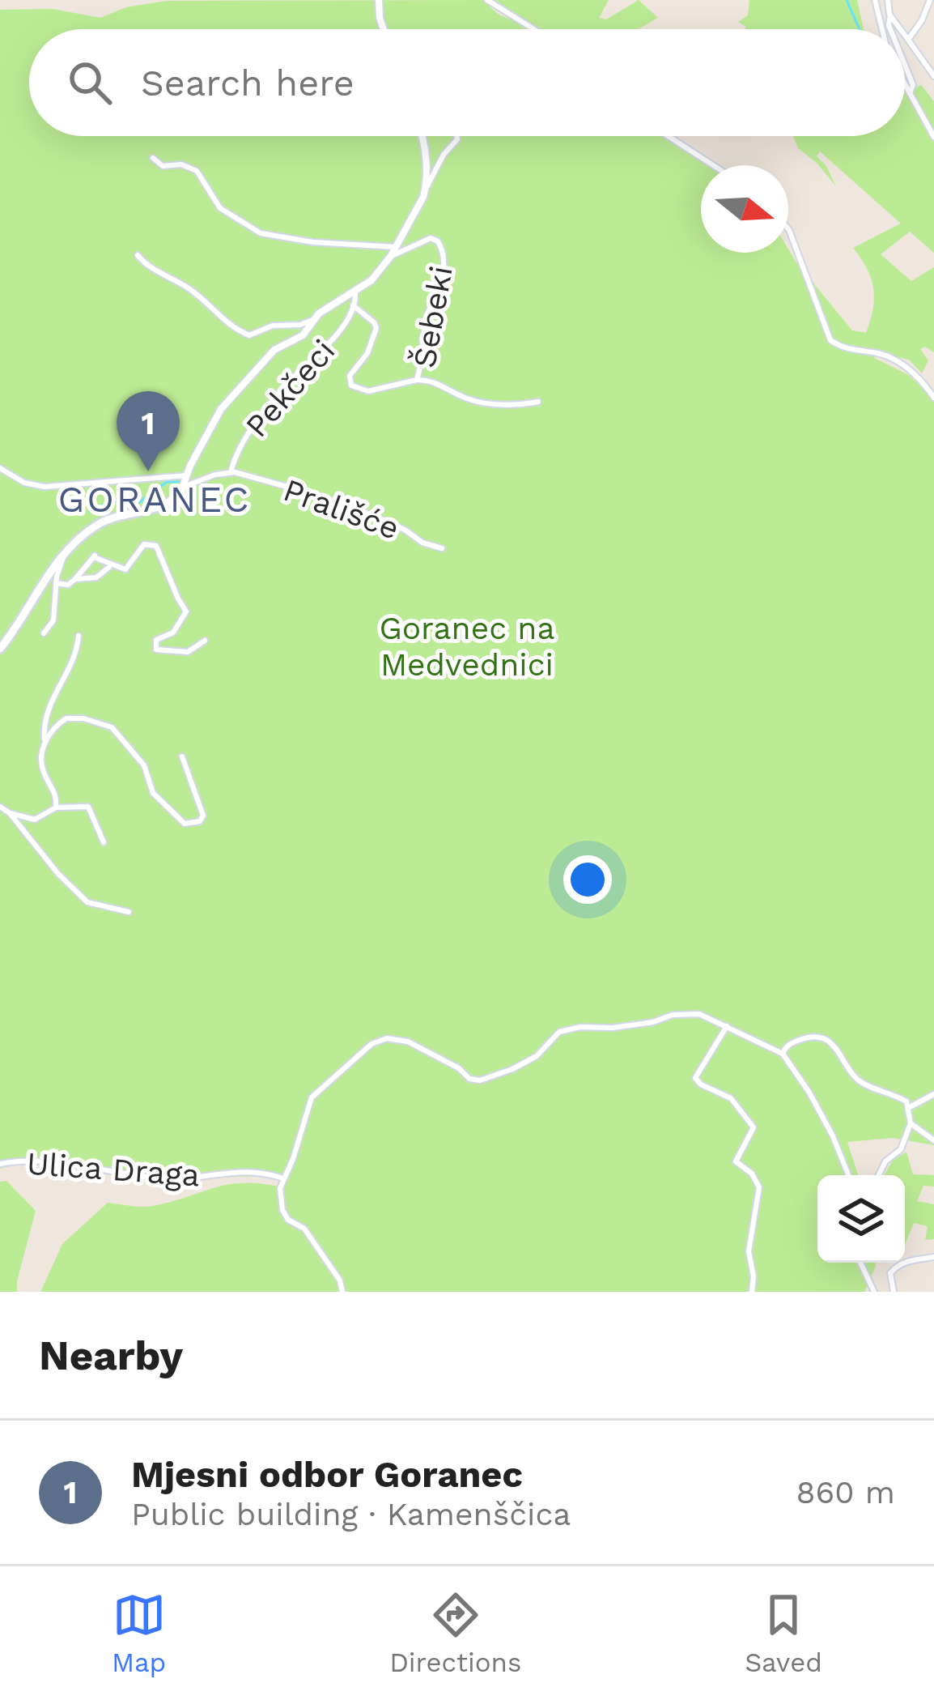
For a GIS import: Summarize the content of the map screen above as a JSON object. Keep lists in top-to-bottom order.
{
  "streets": {
    "street": [
      "Šebeki",
      "Pekčeci",
      "Prališće",
      "Ulica Draga"
    ]
  },
  "crossings": [
    ["Šebeki", "Pekčeci"],
    ["Pekčeci", "Prališće"]
  ],
  "districts": ["GORANEC"],
  "parks": ["Goranec na Medvednici"],
  "north": "right",
  "page": {
    "search": "Search here",
    "pins": "1",
    "heading": "Nearby",
    "list": [
      {
        "mark": "1",
        "name": "Mjesni odbor Goranec",
        "note": "Public building · Kamenščica",
        "value": "860 m"
      }
    ],
    "nav": ["Map", "Directions", "Saved"]
  }
}
